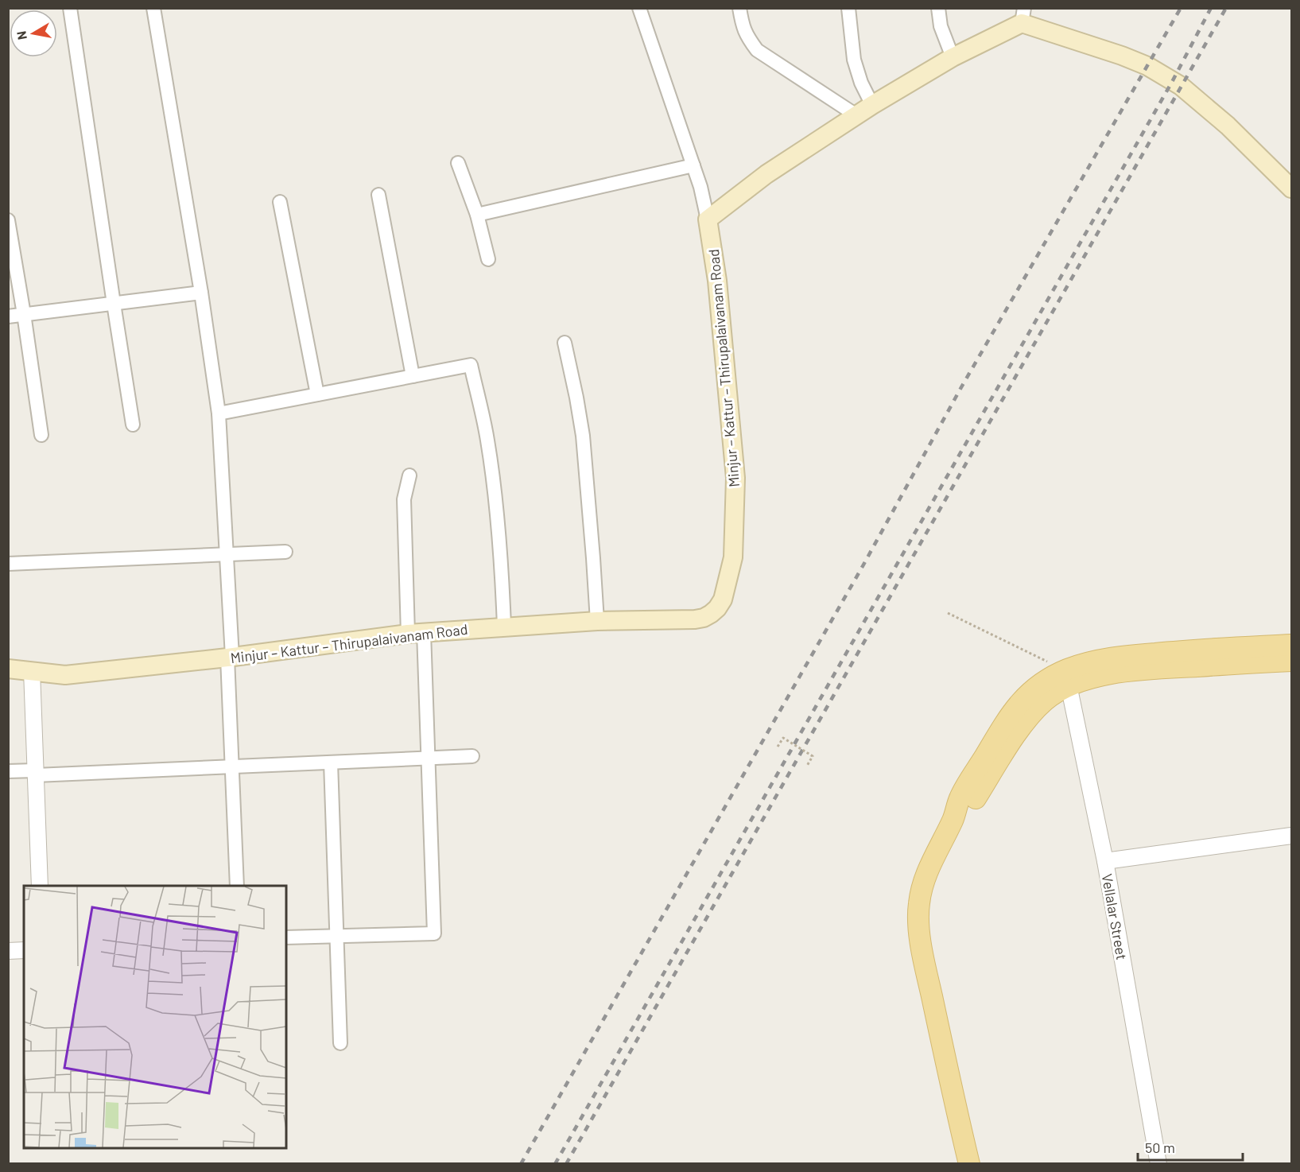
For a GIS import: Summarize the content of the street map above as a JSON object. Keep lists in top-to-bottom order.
{
  "streets": {
    "main road": ["Minjur – Kattur – Thirupalaivanam Road"],
    "street": ["Vellalar Street"]
  },
  "scale_bar": "50 m",
  "north": "left"
}
